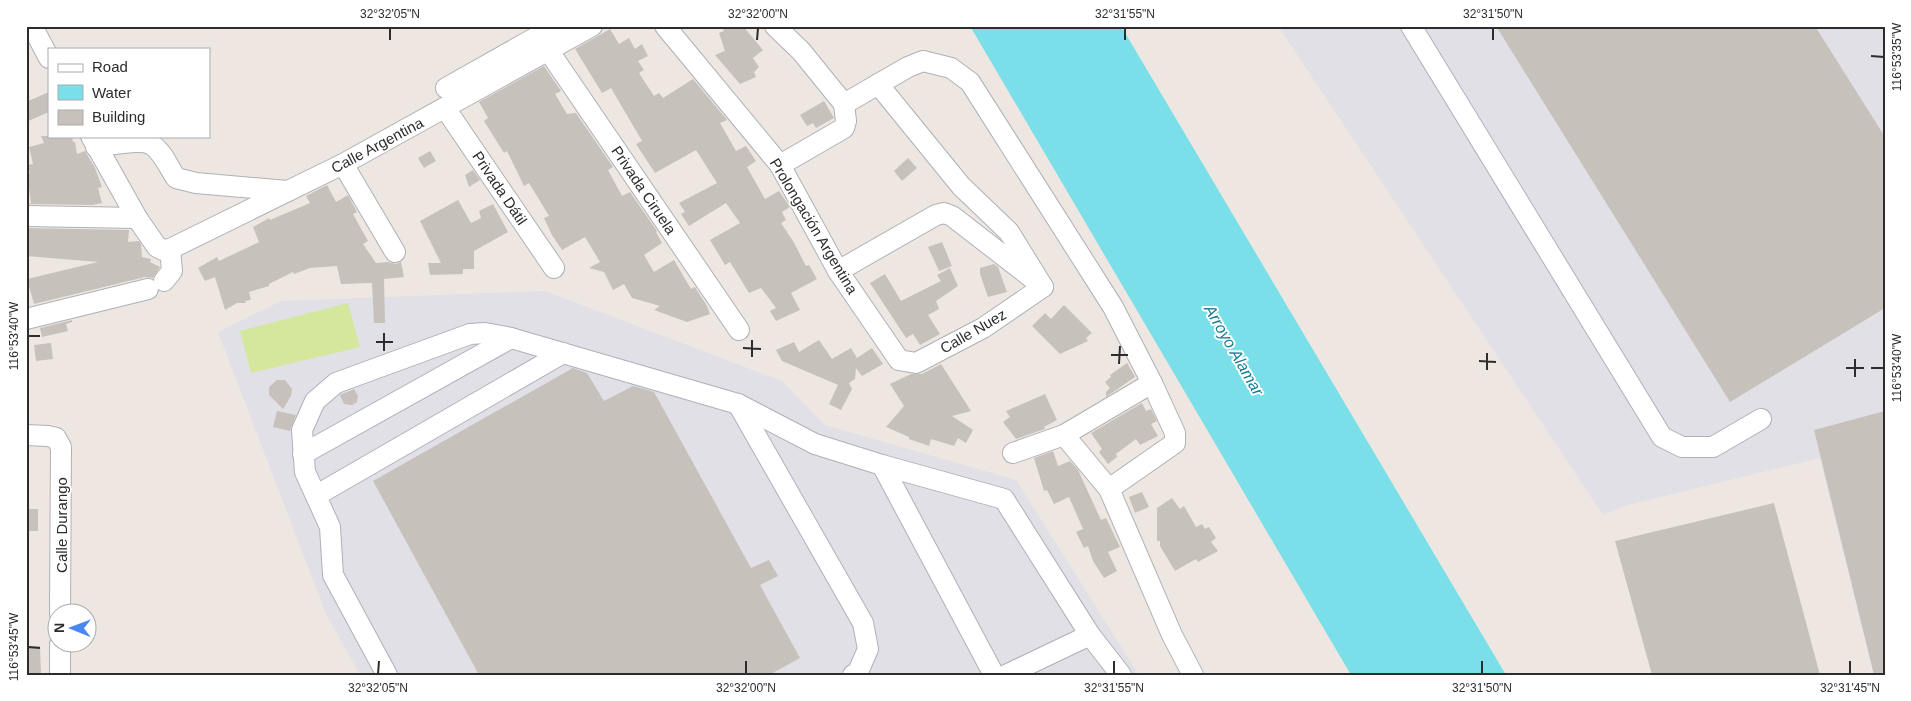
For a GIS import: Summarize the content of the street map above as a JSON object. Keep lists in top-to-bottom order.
{
  "streets": {
    "street": [
      "Calle Argentina",
      "Privada Dátil",
      "Privada Ciruela",
      "Prolongación Argentina",
      "Calle Nuez",
      "Calle Durango"
    ]
  },
  "crossings": [
    ["Calle Argentina", "Privada Dátil"],
    ["Calle Argentina", "Privada Ciruela"],
    ["Prolongación Argentina", "Calle Nuez"]
  ],
  "water": ["Arroyo Alamar"],
  "legend": ["Road", "Water", "Building"],
  "north": "left",
  "coordinates": [
    "32°32'05\"N",
    "32°32'00\"N",
    "32°31'55\"N",
    "32°31'50\"N",
    "116°53'35\"W",
    "116°53'40\"W",
    "116°53'45\"W",
    "32°31'45\"N"
  ]
}
